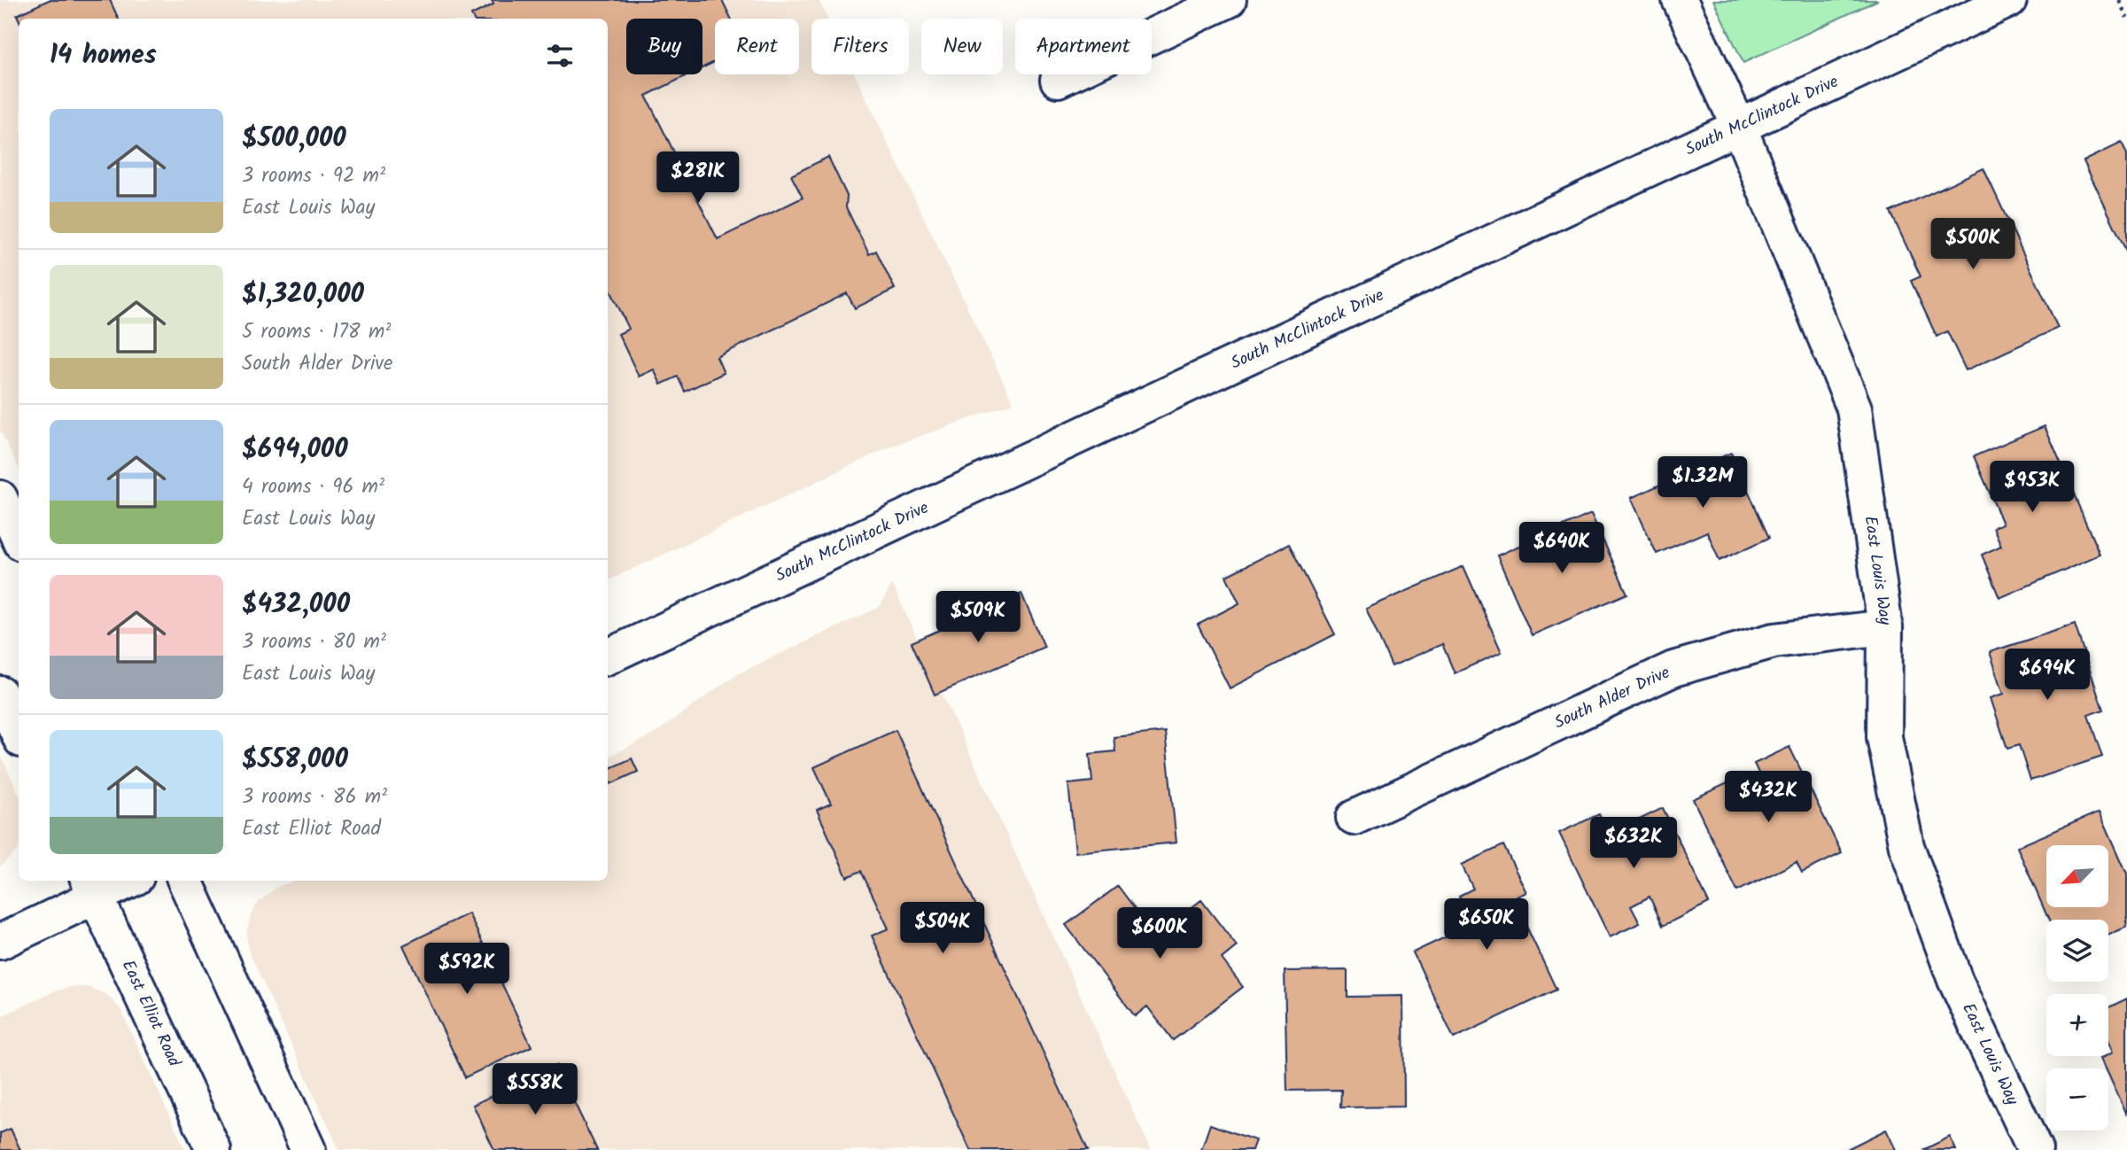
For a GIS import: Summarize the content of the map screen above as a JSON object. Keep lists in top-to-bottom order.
{
  "streets": {
    "main road": [
      "South McClintock Drive",
      "East Louis Way",
      "South Alder Drive",
      "East Elliot Road"
    ]
  },
  "crossings": [
    ["South McClintock Drive", "East Louis Way"],
    ["East Louis Way", "South Alder Drive"]
  ],
  "north": "bottom left",
  "page": {
    "chip": [
      "Buy",
      "Rent",
      "Filters",
      "New",
      "Apartment"
    ],
    "heading": "14 homes",
    "list": [
      {
        "name": "$500,000",
        "note": "3 rooms · 92 m² · East Louis Way"
      },
      {
        "name": "$1,320,000",
        "note": "5 rooms · 178 m² · South Alder Drive"
      },
      {
        "name": "$694,000",
        "note": "4 rooms · 96 m² · East Louis Way"
      },
      {
        "name": "$432,000",
        "note": "3 rooms · 80 m² · East Louis Way"
      },
      {
        "name": "$558,000",
        "note": "3 rooms · 86 m² · East Elliot Road"
      }
    ],
    "price": [
      "$281K",
      "$500K",
      "$1.32M",
      "$953K",
      "$640K",
      "$509K",
      "$694K",
      "$432K",
      "$632K",
      "$650K",
      "$504K",
      "$600K",
      "$592K",
      "$558K"
    ],
    "map_buttons": ["+", "−"]
  }
}
